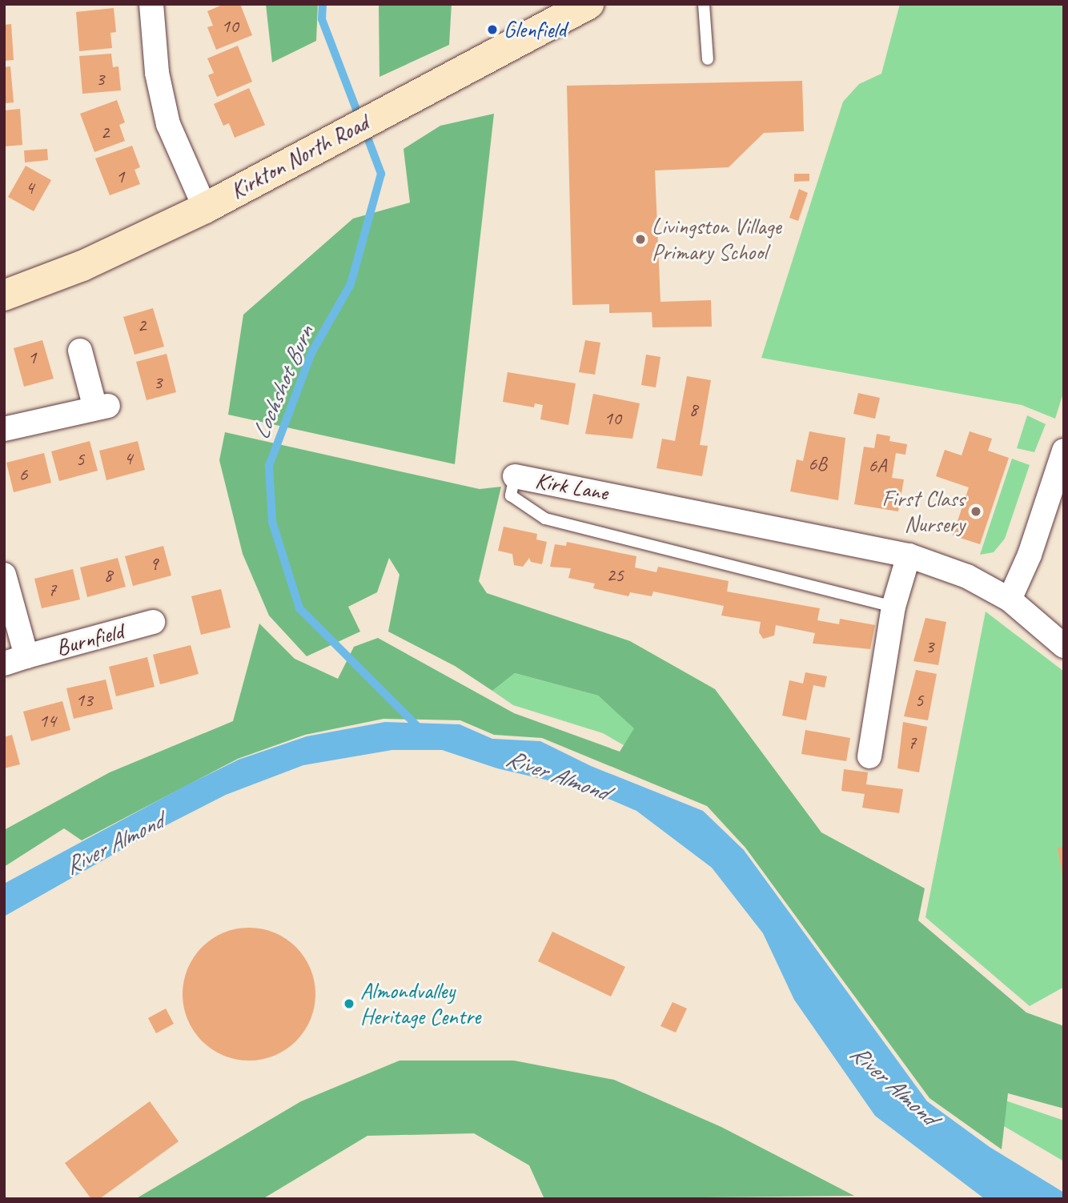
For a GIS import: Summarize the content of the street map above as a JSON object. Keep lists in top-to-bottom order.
{
  "streets": {
    "main road": ["Kirkton North Road"],
    "street": ["Kirk Lane", "Burnfield"]
  },
  "water": ["Lochshot Burn", "River Almond"],
  "places": [
    "Glenfield",
    "Livingston Village Primary School",
    "First Class Nursery",
    "Almondvalley Heritage Centre"
  ],
  "house_numbers": [
    "10",
    "3",
    "2",
    "1",
    "4",
    "2",
    "1",
    "3",
    "8",
    "10",
    "4",
    "5",
    "6B",
    "6A",
    "6",
    "9",
    "8",
    "25",
    "7",
    "3",
    "13",
    "5",
    "14",
    "7"
  ]
}
